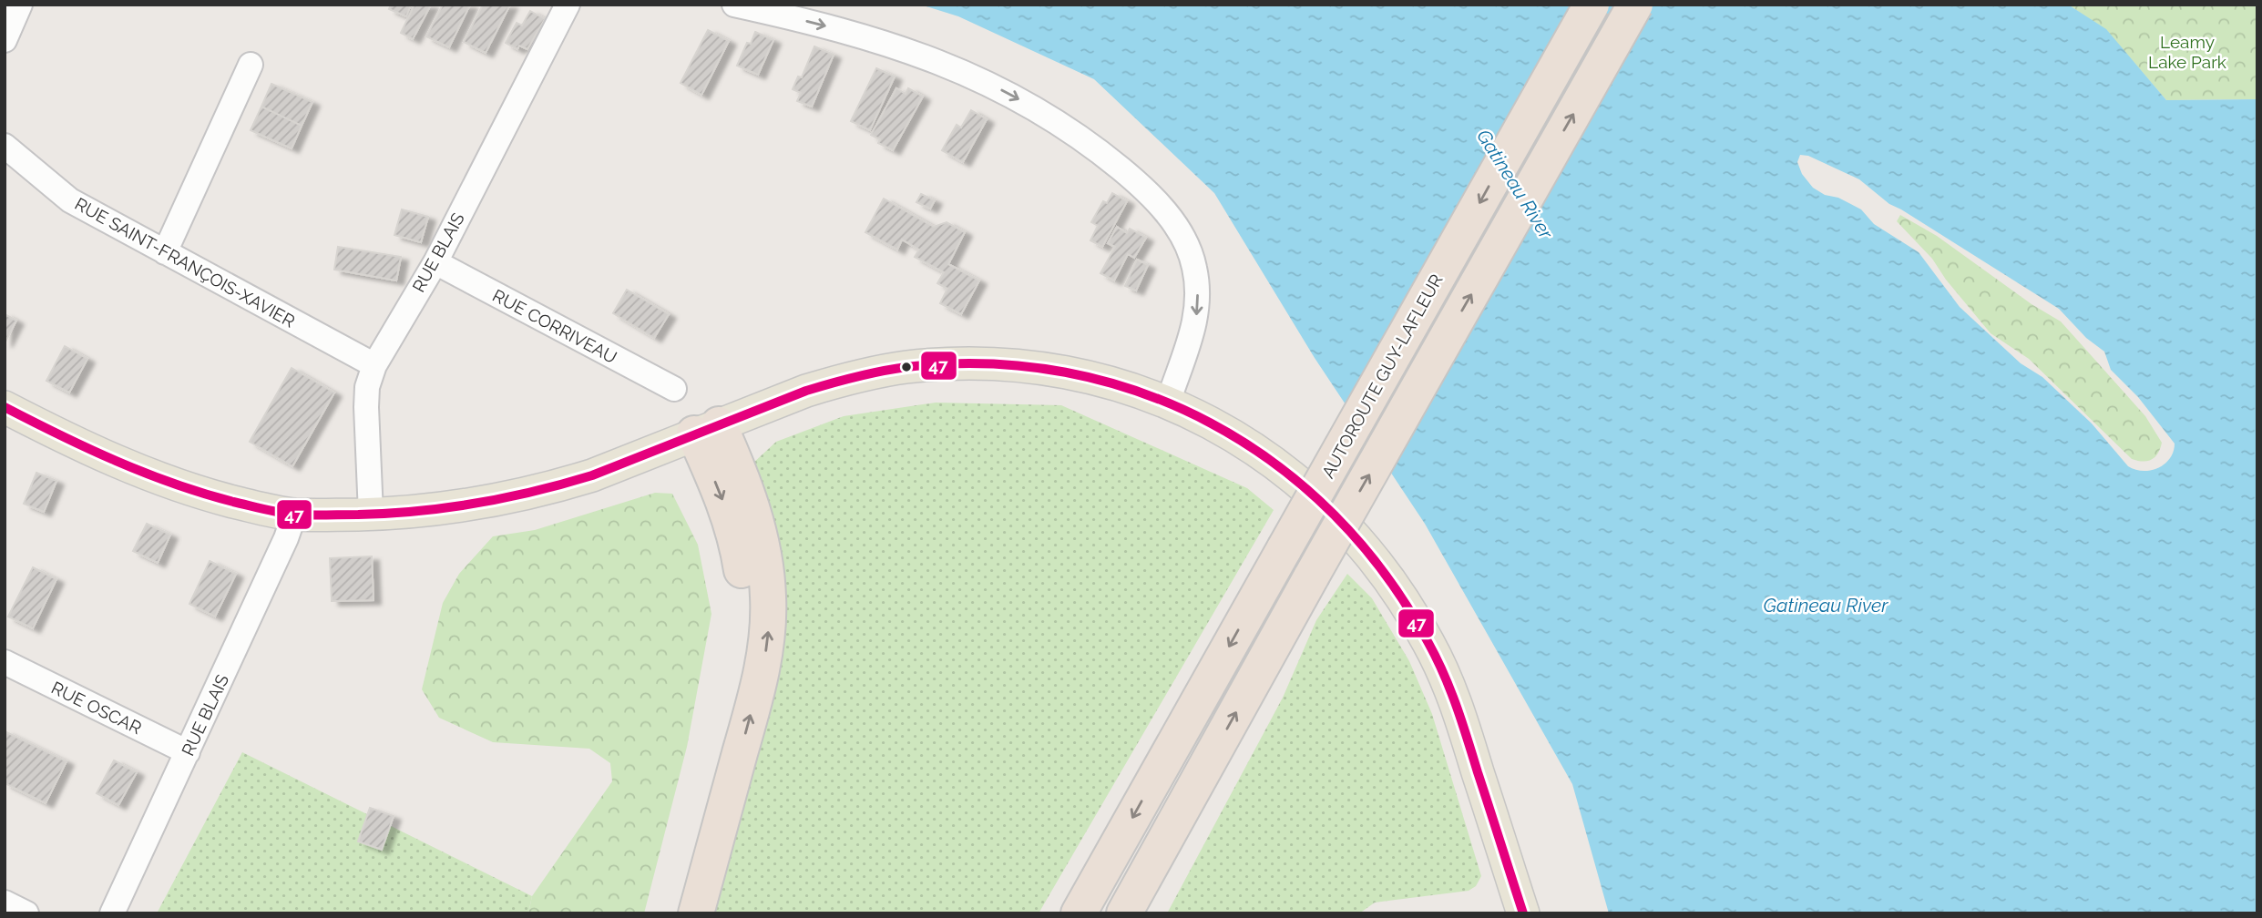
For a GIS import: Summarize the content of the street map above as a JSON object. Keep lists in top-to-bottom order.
{
  "streets": {
    "highway": ["AUTOROUTE GUY-LAFLEUR"],
    "street": [
      "RUE BLAIS",
      "RUE SAINT-FRANÇOIS-XAVIER",
      "RUE CORRIVEAU",
      "RUE OSCAR"
    ]
  },
  "crossings": [
    ["RUE BLAIS", "RUE SAINT-FRANÇOIS-XAVIER"],
    ["RUE BLAIS", "RUE CORRIVEAU"],
    ["RUE BLAIS", "RUE OSCAR"]
  ],
  "water": ["Gatineau River"],
  "parks": ["Leamy Lake Park"],
  "lines": ["transit line 47"]
}
